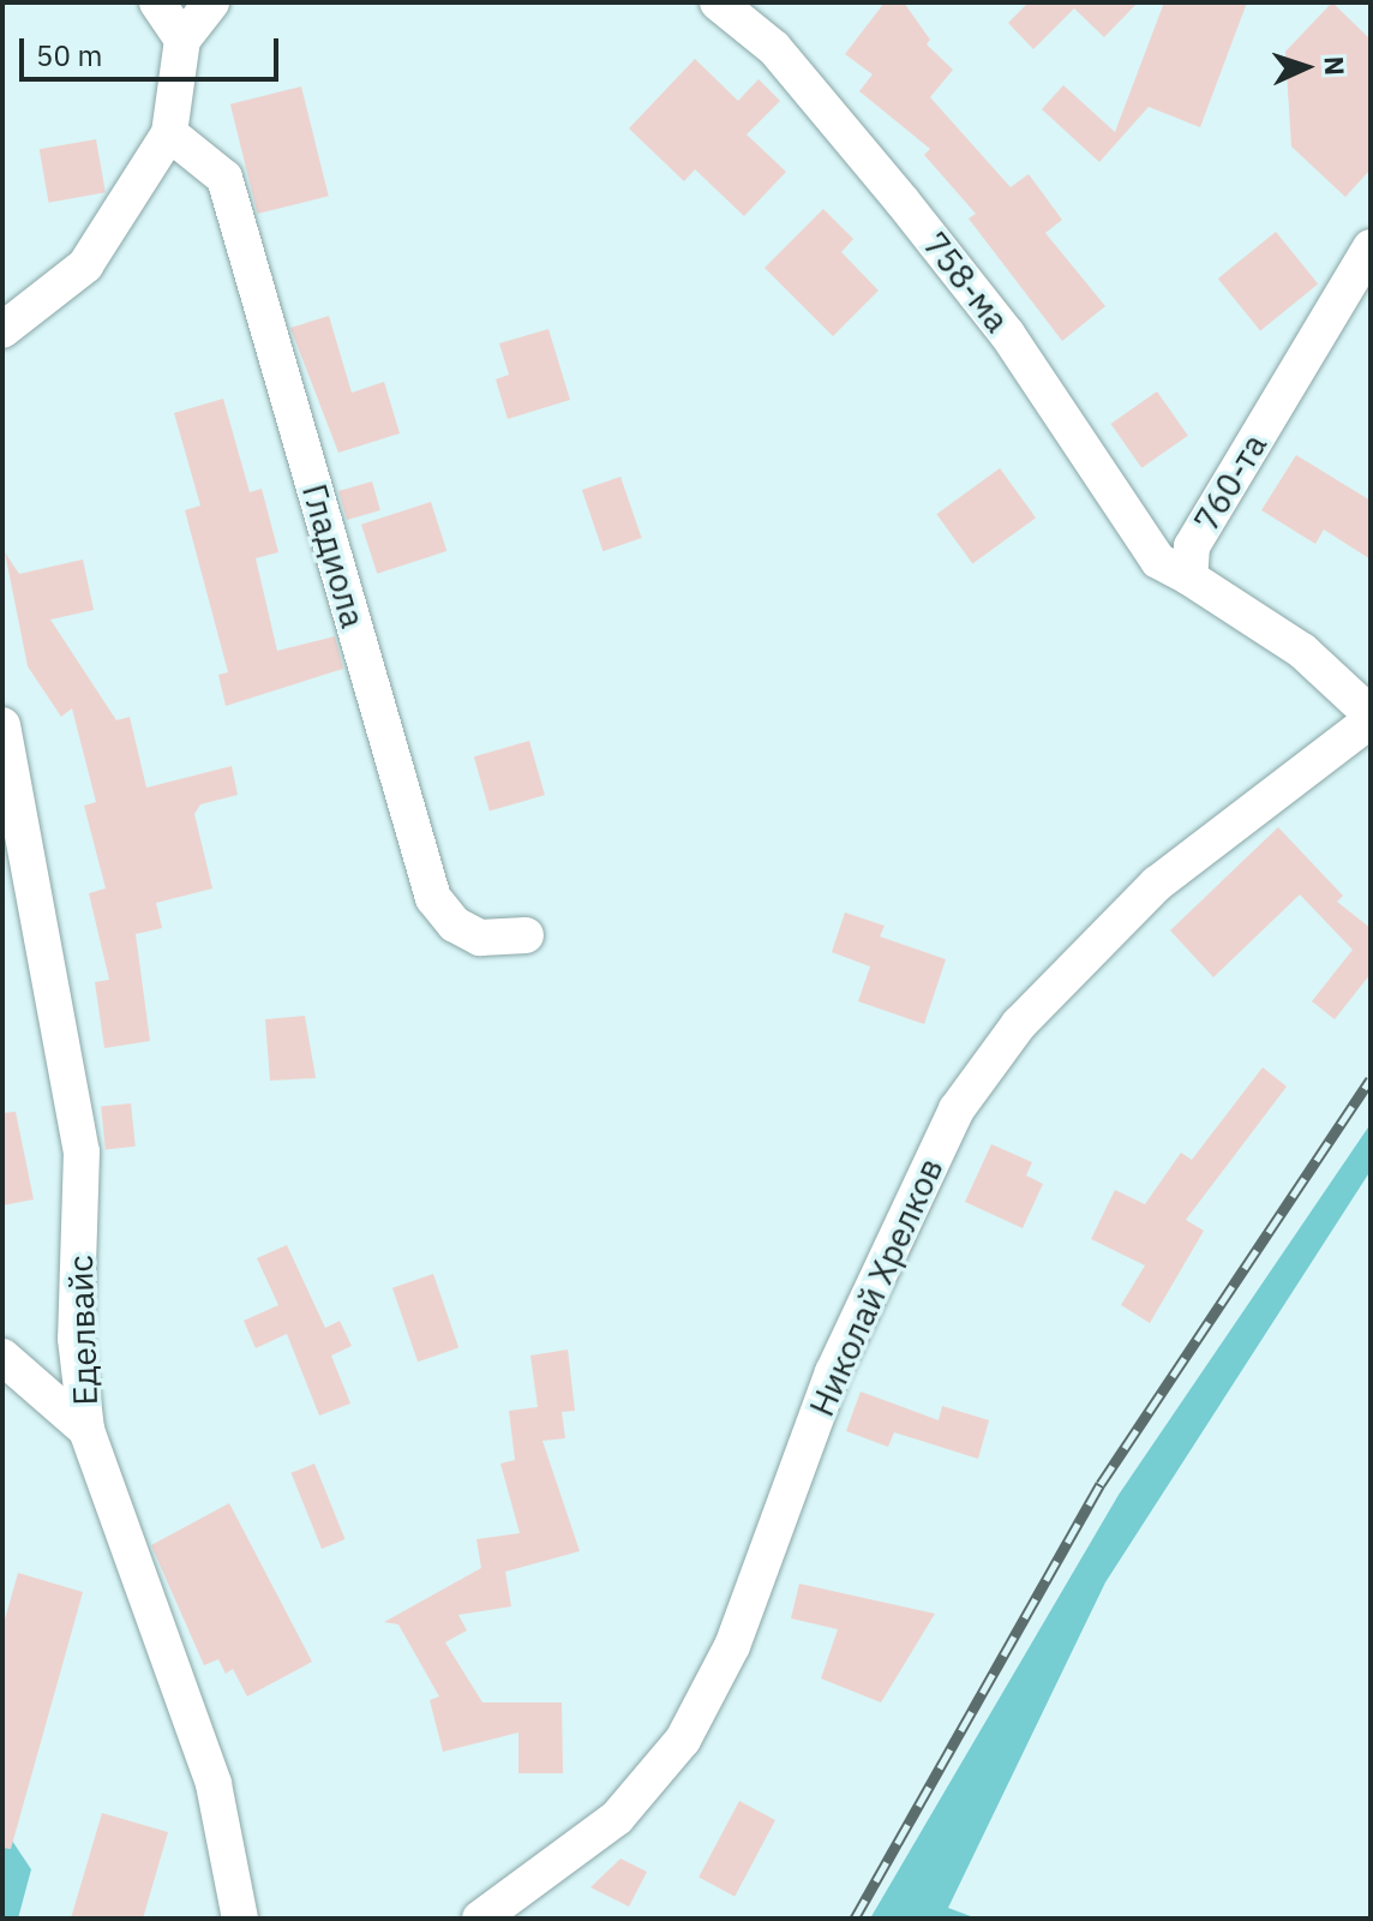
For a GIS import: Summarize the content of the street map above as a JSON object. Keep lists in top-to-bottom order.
{
  "streets": {
    "street": [
      "758-ма",
      "760-та",
      "Гладиола",
      "Николай Хрелков",
      "Еделвайс"
    ]
  },
  "crossings": [
    ["758-ма", "760-та"],
    ["760-та", "Николай Хрелков"]
  ],
  "scale_bar": "50 m",
  "north": "right"
}
